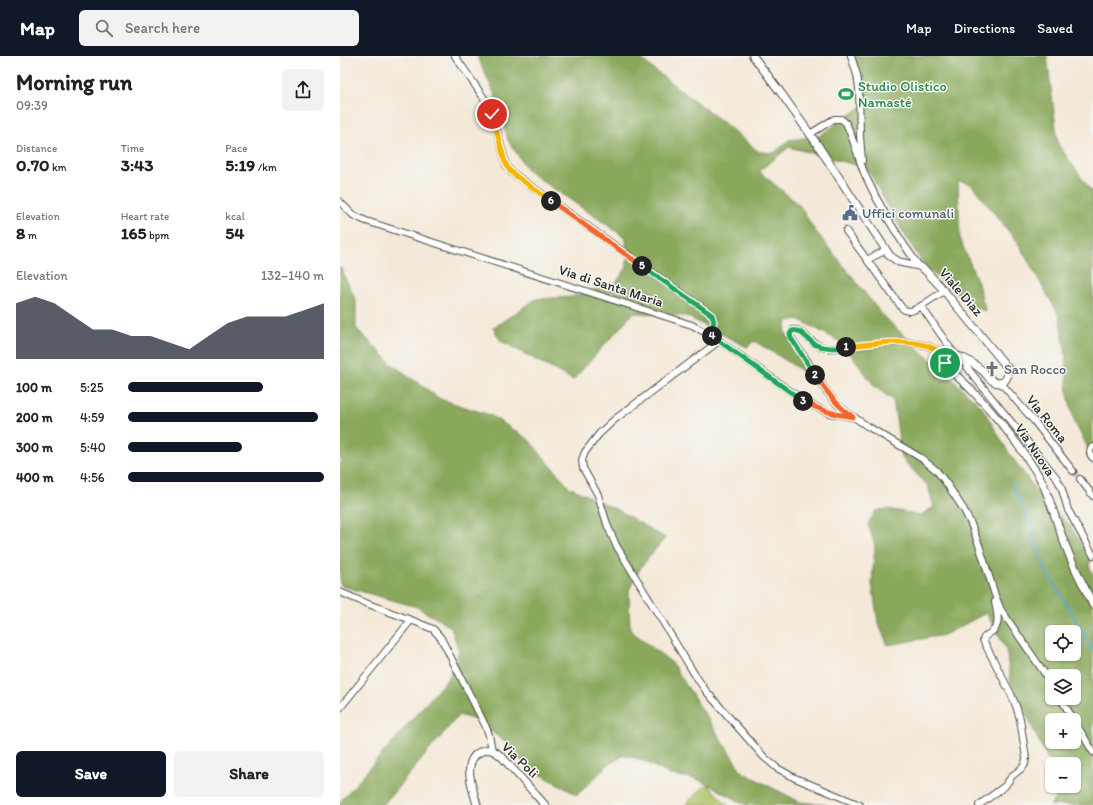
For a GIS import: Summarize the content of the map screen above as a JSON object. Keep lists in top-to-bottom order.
{
  "streets": {
    "street": [
      "Via di Santa Maria",
      "Viale Diaz",
      "Via Roma",
      "Via Nuova",
      "Via Poli"
    ]
  },
  "crossings": [
    ["Viale Diaz", "Via Roma"]
  ],
  "places": {
    "sports": ["Studio Olistico Namasté"],
    "public building": ["Uffici comunali"],
    "church": ["San Rocco"]
  },
  "page": {
    "header": "Map",
    "search": "Search here",
    "nav": ["Map", "Directions", "Saved"],
    "heading": ["Morning run", "09:39"],
    "stats": [
      ["Distance", "0.70 km"],
      ["Time", "3:43"],
      ["Pace", "5:19 /km"],
      ["Elevation", "8 m"],
      ["Heart rate", "165 bpm"],
      ["kcal", "54"]
    ],
    "pins": [
      "6",
      "5",
      "4",
      "1",
      "2",
      "3"
    ],
    "chart": ["Elevation", "132–140 m"],
    "list": [
      {
        "name": "100 m",
        "note": "5:25"
      },
      {
        "name": "200 m",
        "note": "4:59"
      },
      {
        "name": "300 m",
        "note": "5:40"
      },
      {
        "name": "400 m",
        "note": "4:56"
      }
    ],
    "map_buttons": ["+", "−"],
    "buttons": ["Save", "Share"]
  }
}
